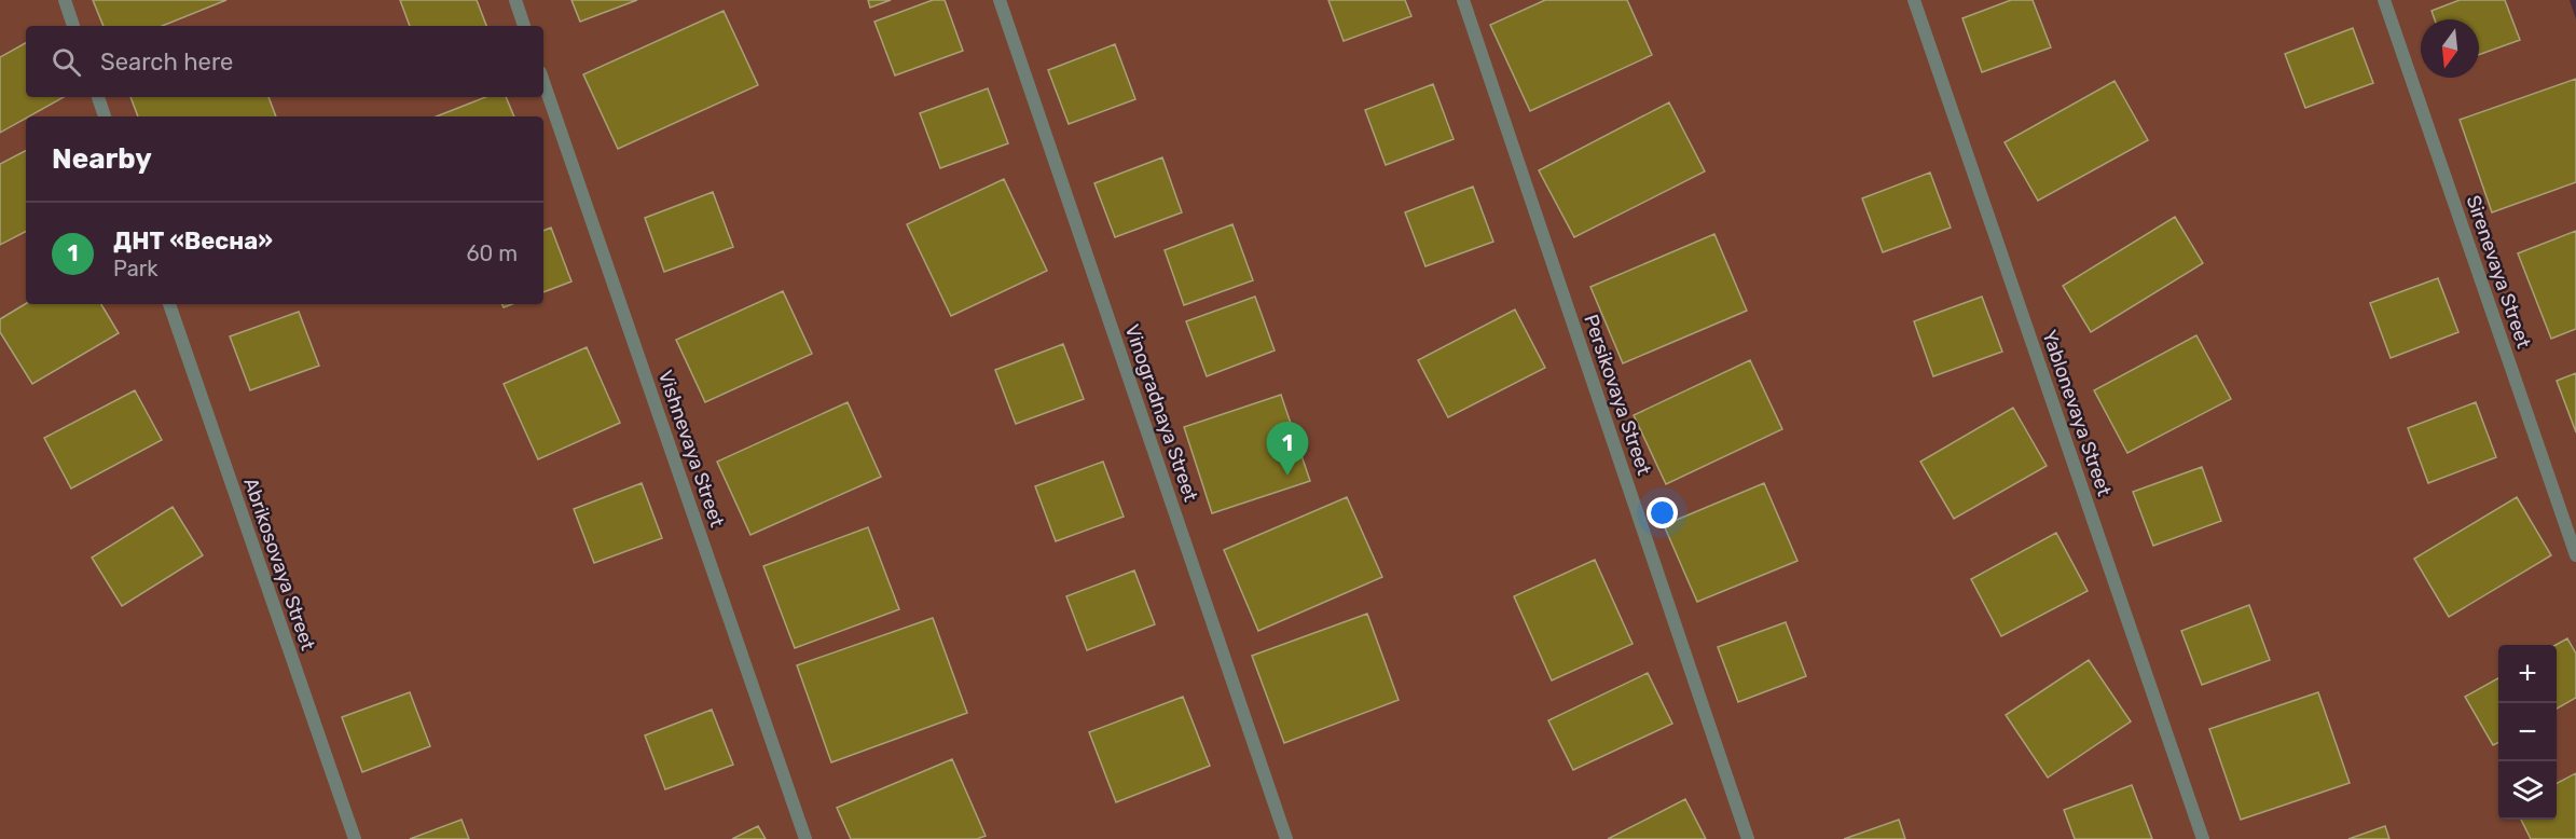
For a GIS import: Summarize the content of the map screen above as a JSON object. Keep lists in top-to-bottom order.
{
  "streets": {
    "lane": [
      "Sirenevaya Street",
      "Persikovaya Street",
      "Vinogradnaya Street",
      "Yablonevaya Street",
      "Vishnevaya Street",
      "Abrikosovaya Street"
    ]
  },
  "north": "bottom",
  "page": {
    "search": "Search here",
    "heading": "Nearby",
    "list": [
      {
        "mark": "1",
        "name": "ДНТ «Весна»",
        "note": "Park",
        "value": "60 m"
      }
    ],
    "pins": "1",
    "map_buttons": ["+", "−"]
  }
}
